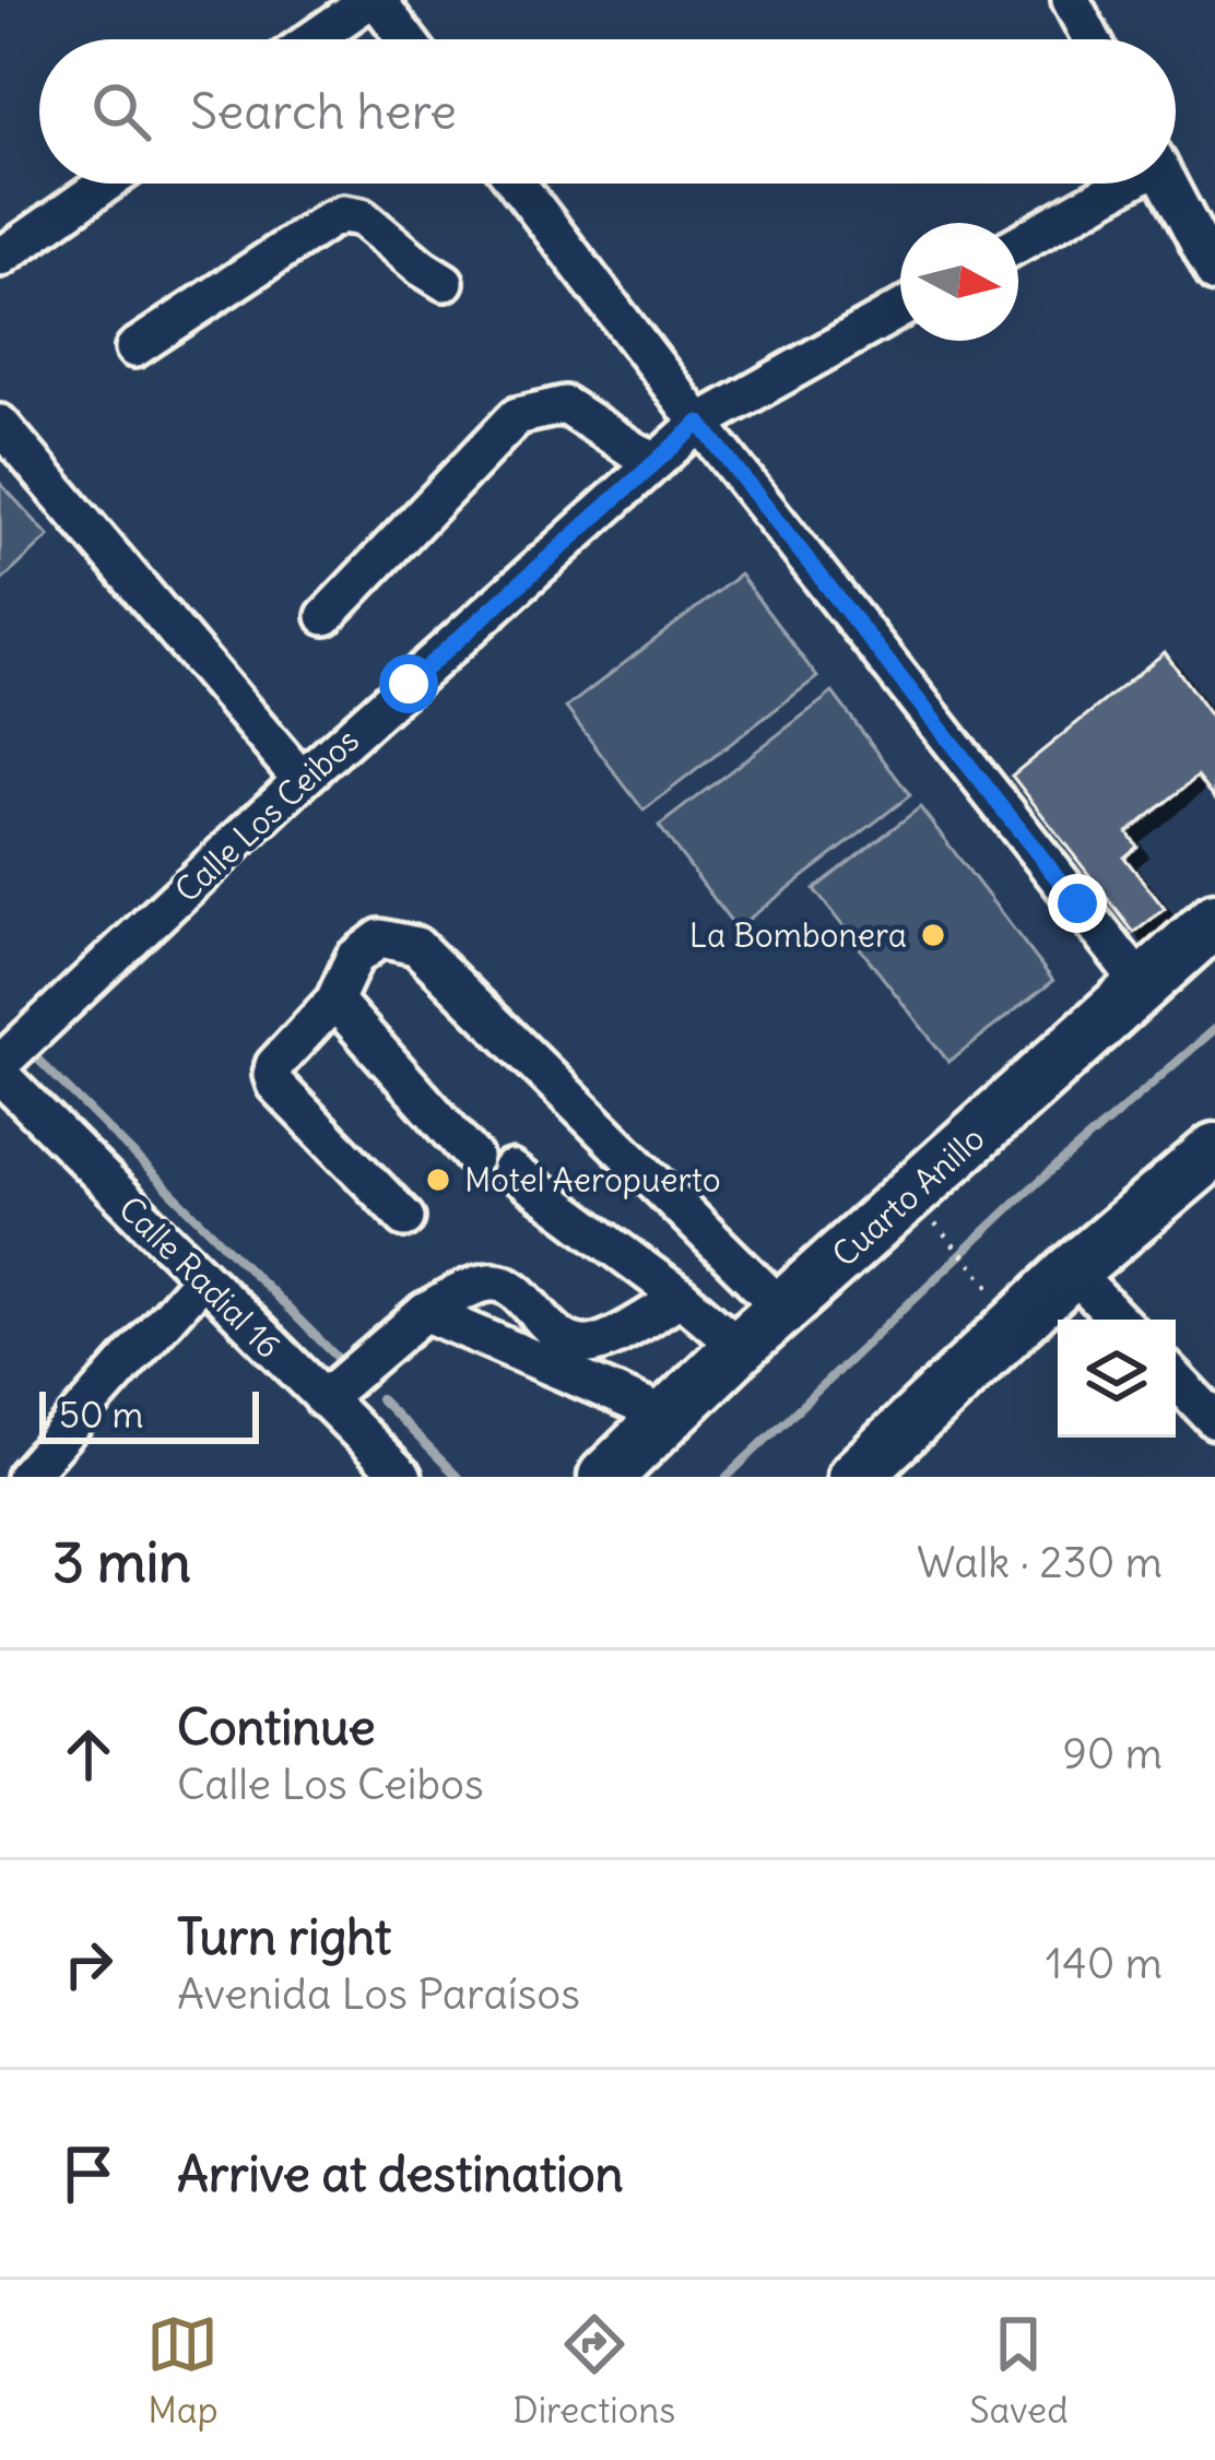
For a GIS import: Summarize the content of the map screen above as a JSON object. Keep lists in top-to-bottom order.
{
  "streets": {
    "highway": ["Cuarto Anillo"],
    "street": ["Calle Los Ceibos", "Calle Radial 16"]
  },
  "places": ["La Bombonera", "Motel Aeropuerto"],
  "scale_bar": "50 m",
  "north": "right",
  "page": {
    "search": "Search here",
    "scale": "50 m",
    "heading": ["3 min", "Walk · 230 m"],
    "list": [
      ["Continue", "Calle Los Ceibos", "90 m"],
      ["Turn right", "Avenida Los Paraísos", "140 m"],
      "Arrive at destination"
    ],
    "nav": ["Map", "Directions", "Saved"]
  }
}
